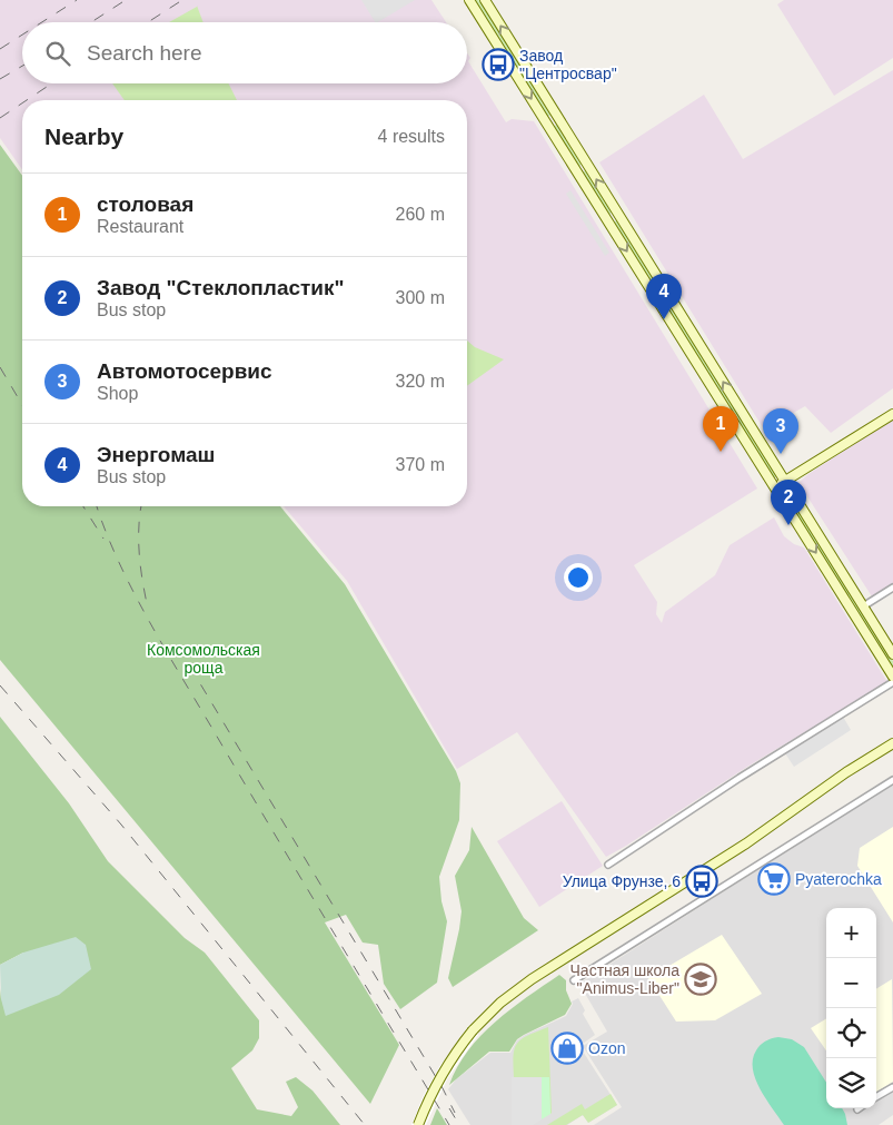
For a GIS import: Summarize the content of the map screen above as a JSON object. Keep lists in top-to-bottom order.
{
  "parks": ["Комсомольская роща"],
  "places": {
    "bus stop": ["Завод \"Центросвар\"", "Улица Фрунзе, 6"],
    "supermarket": ["Pyaterochka"],
    "school or university": ["Частная школа \"Animus-Liber\""],
    "shop": ["Ozon"]
  },
  "page": {
    "search": "Search here",
    "heading": ["Nearby", "4 results"],
    "list": [
      {
        "mark": "1",
        "name": "столовая",
        "note": "Restaurant",
        "value": "260 m"
      },
      {
        "mark": "2",
        "name": "Завод \"Стеклопластик\"",
        "note": "Bus stop",
        "value": "300 m"
      },
      {
        "mark": "3",
        "name": "Автомотосервис",
        "note": "Shop",
        "value": "320 m"
      },
      {
        "mark": "4",
        "name": "Энергомаш",
        "note": "Bus stop",
        "value": "370 m"
      }
    ],
    "pins": [
      "4",
      "1",
      "3",
      "2"
    ],
    "map_buttons": ["+", "−"]
  }
}
